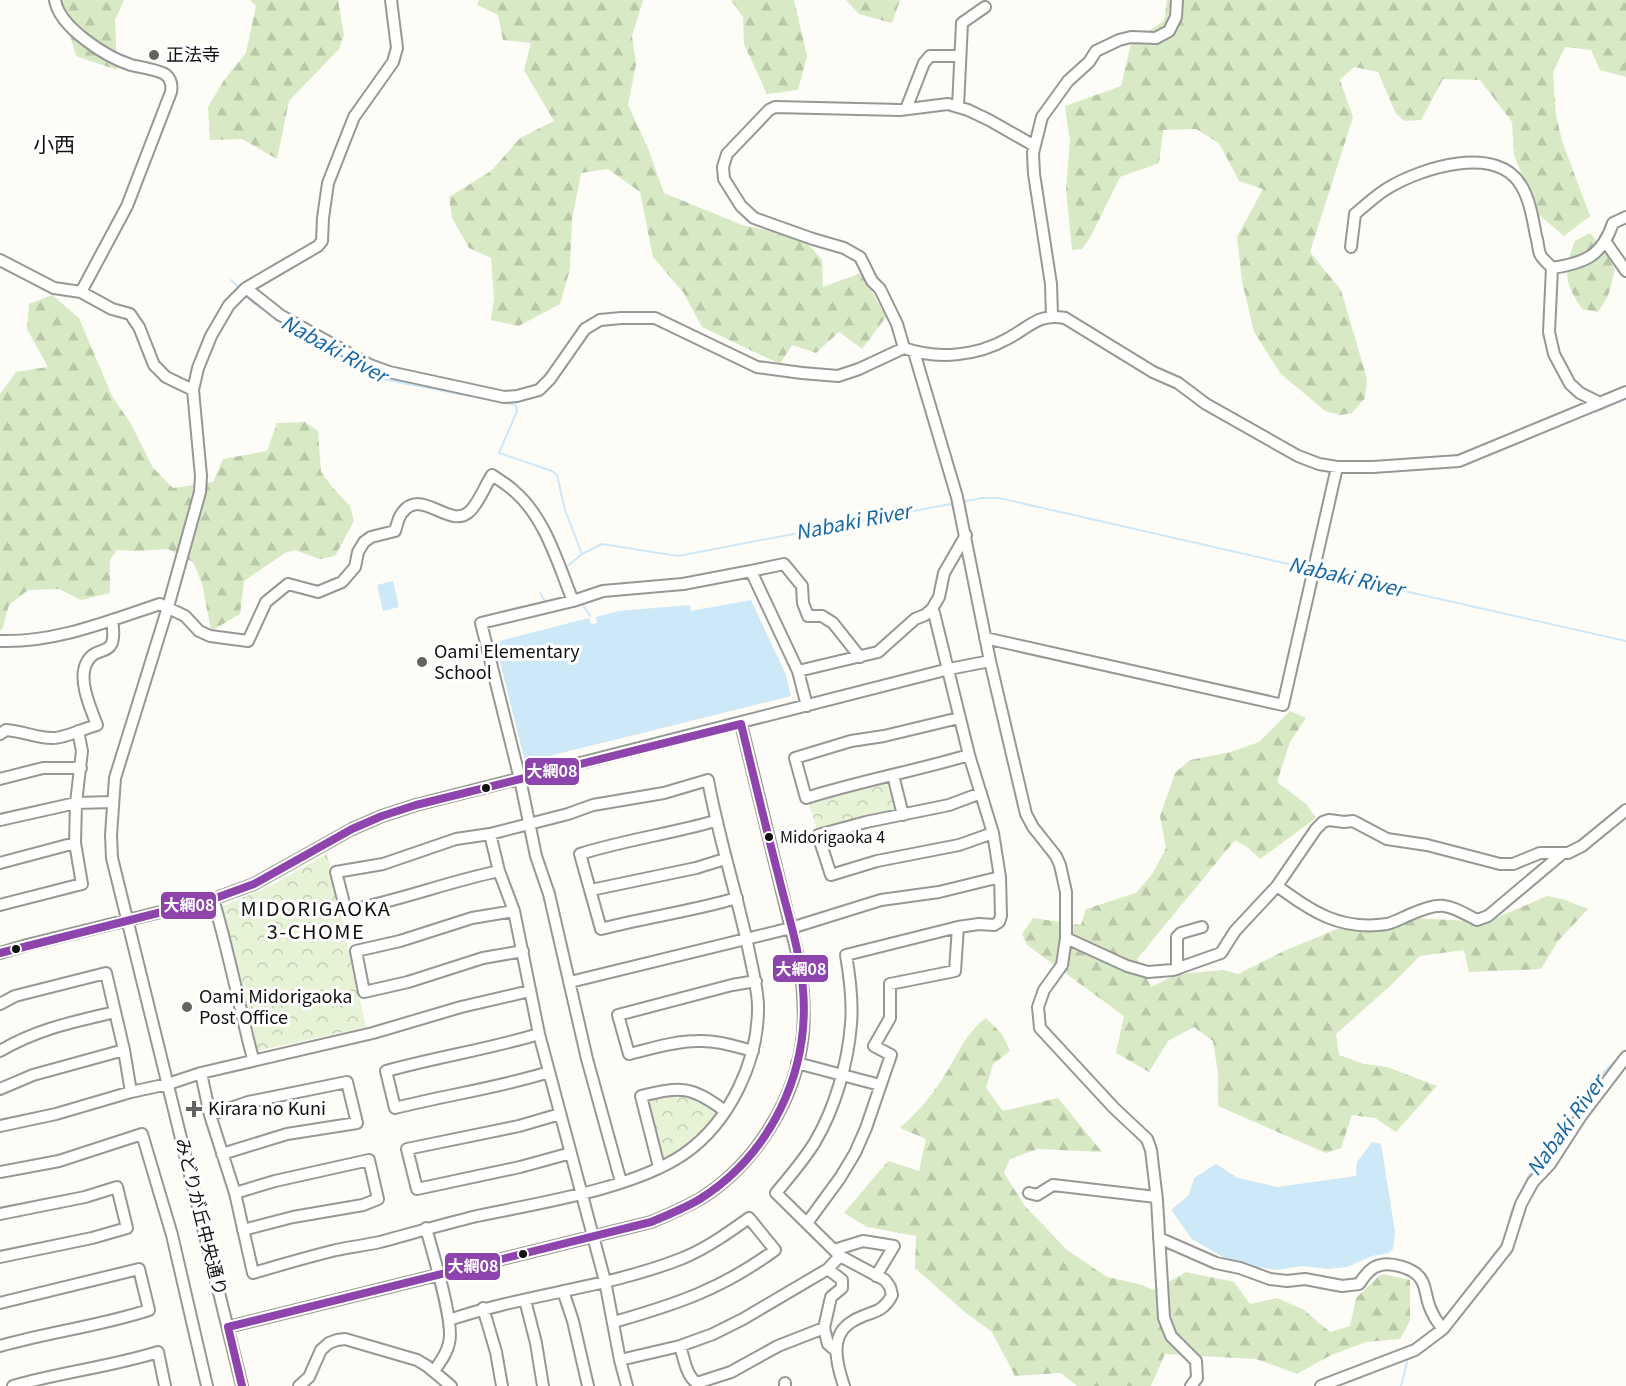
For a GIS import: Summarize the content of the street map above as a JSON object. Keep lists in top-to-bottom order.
{
  "streets": {
    "street": ["みどりが丘中央通り"]
  },
  "districts": ["小西", "MIDORIGAOKA 3-CHOME"],
  "water": ["Nabaki River"],
  "places": {
    "other": [
      "正法寺",
      "Oami Elementary School",
      "Midorigaoka 4",
      "Oami Midorigaoka Post Office"
    ],
    "health": ["Kirara no Kuni"]
  },
  "lines": ["transit line 大網08"]
}
